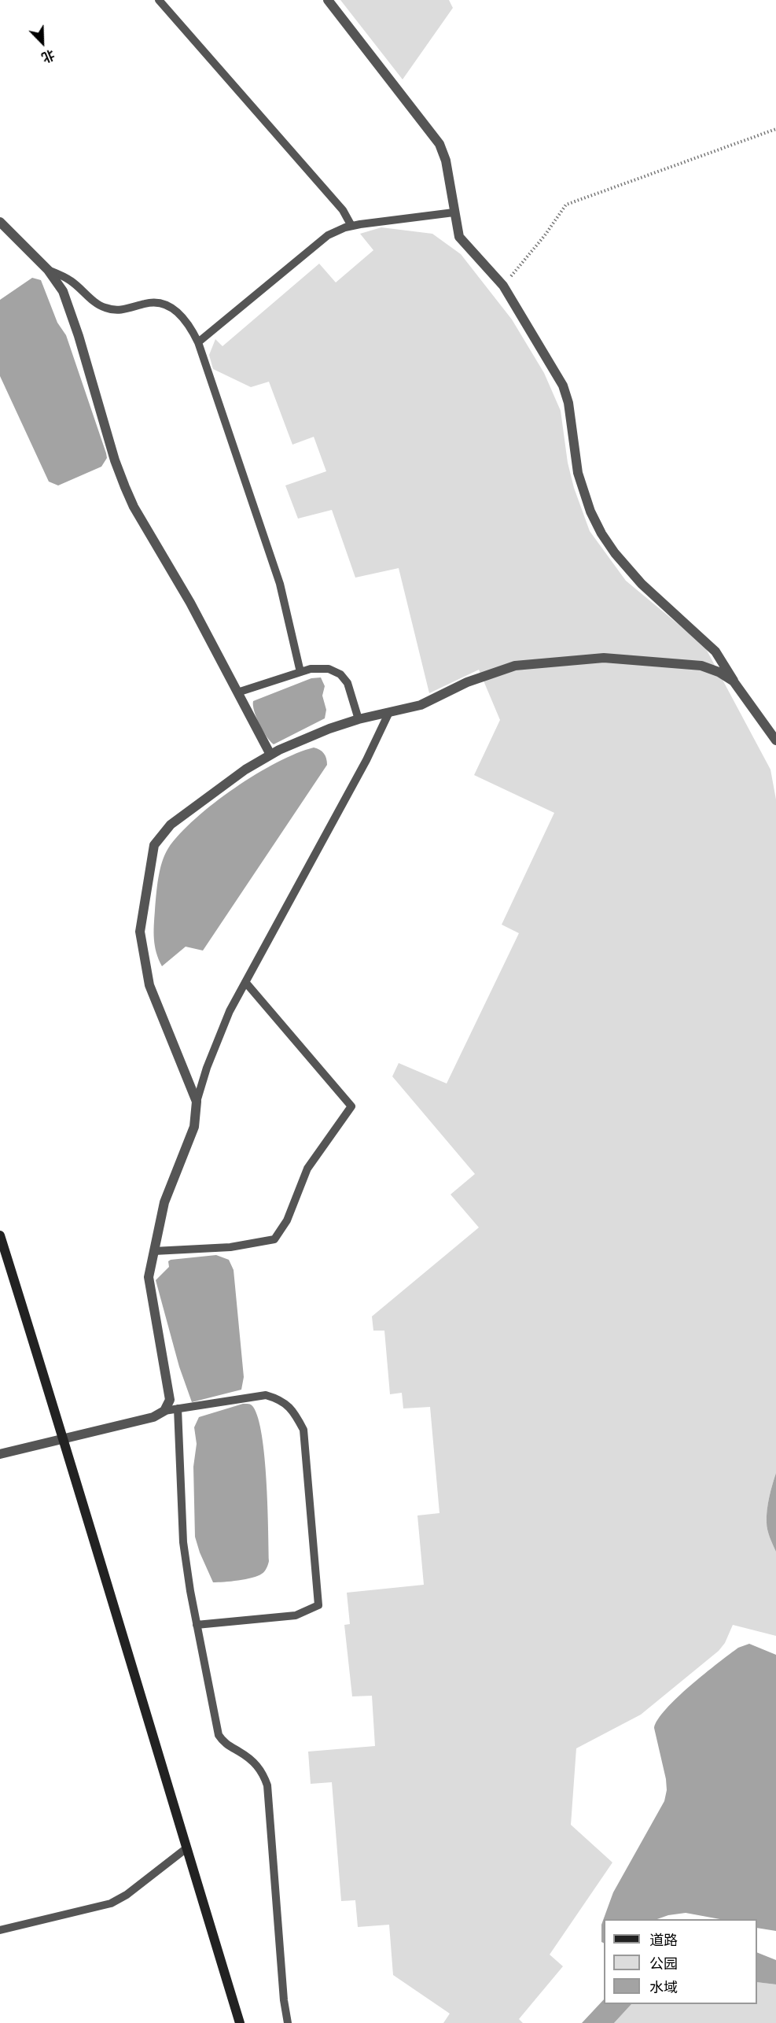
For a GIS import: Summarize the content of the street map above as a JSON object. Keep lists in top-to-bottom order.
{
  "legend": ["道路", "公园", "水域"],
  "north": "bottom right"
}
